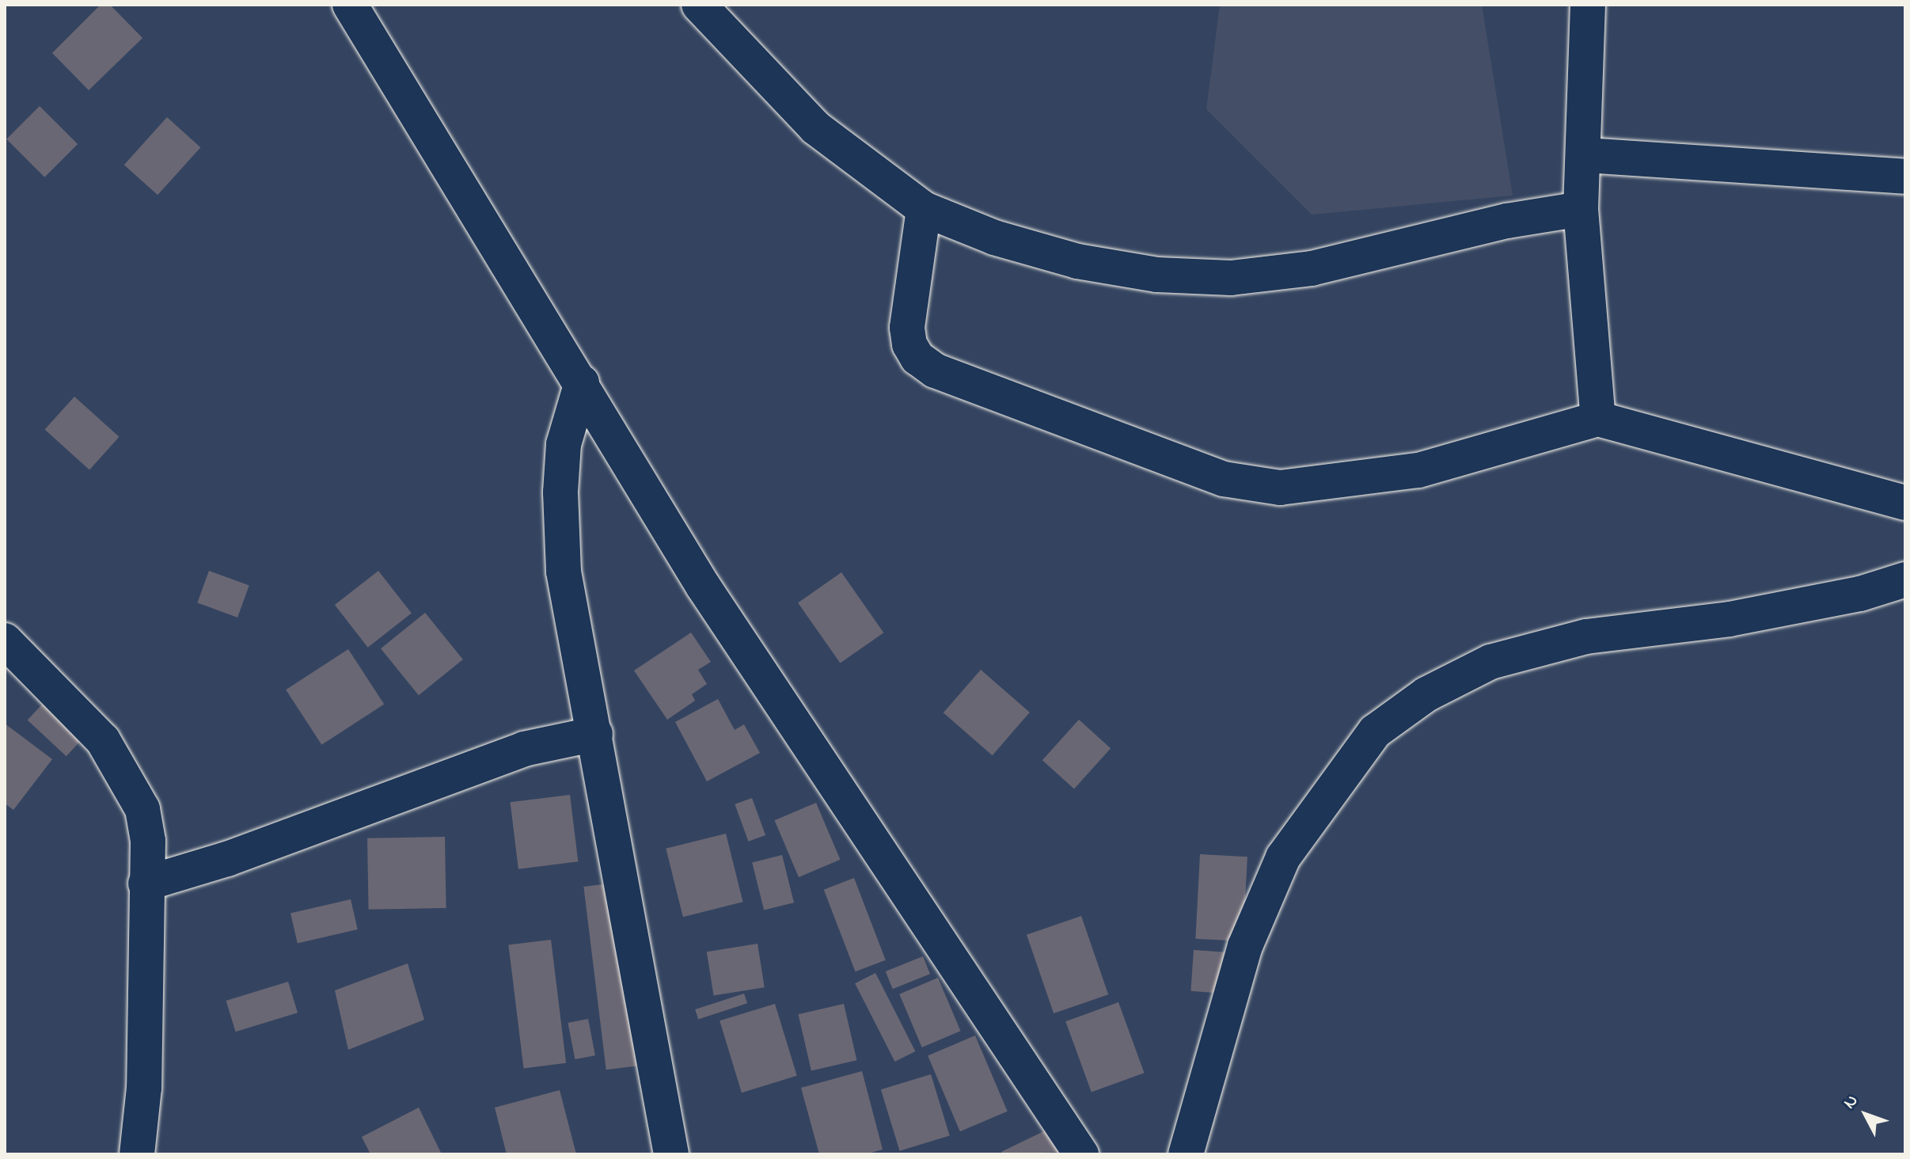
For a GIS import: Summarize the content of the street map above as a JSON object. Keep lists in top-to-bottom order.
{
  "north": "top left"
}
